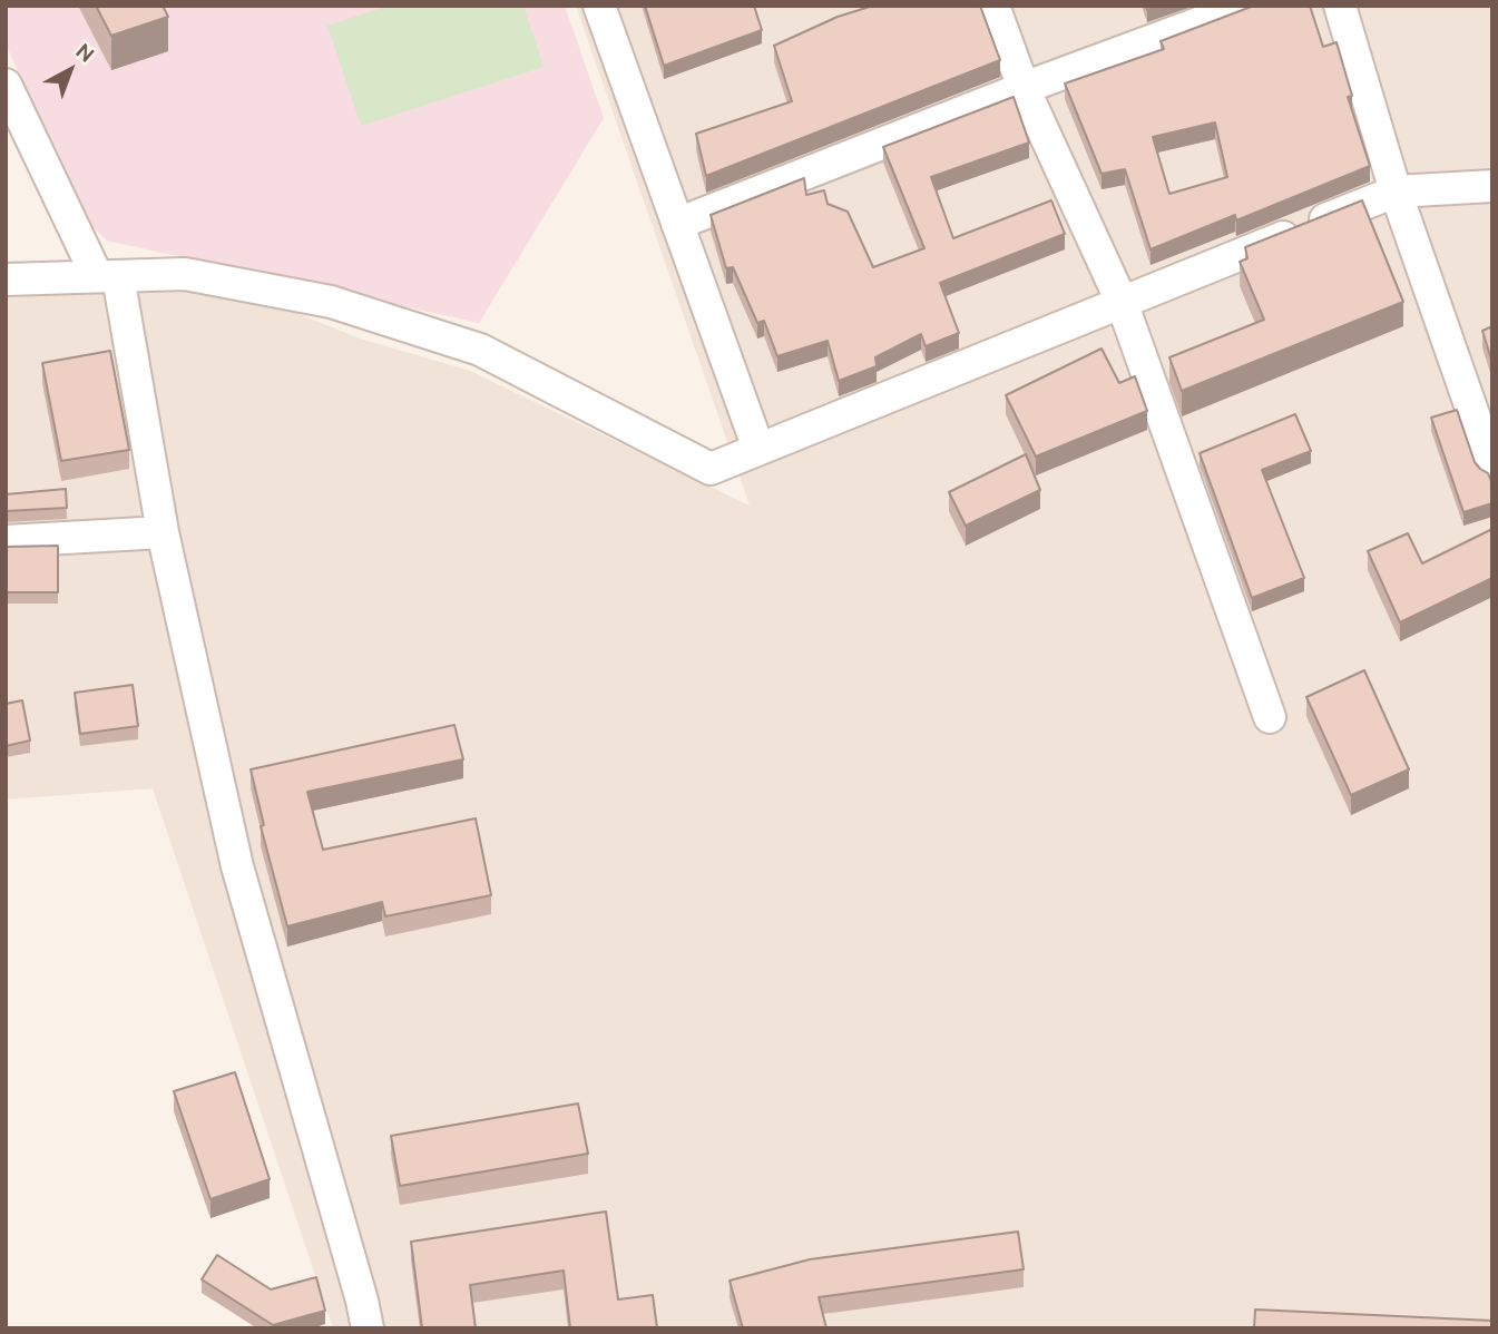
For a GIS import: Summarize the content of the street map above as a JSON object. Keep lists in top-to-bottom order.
{
  "north": "top right"
}
